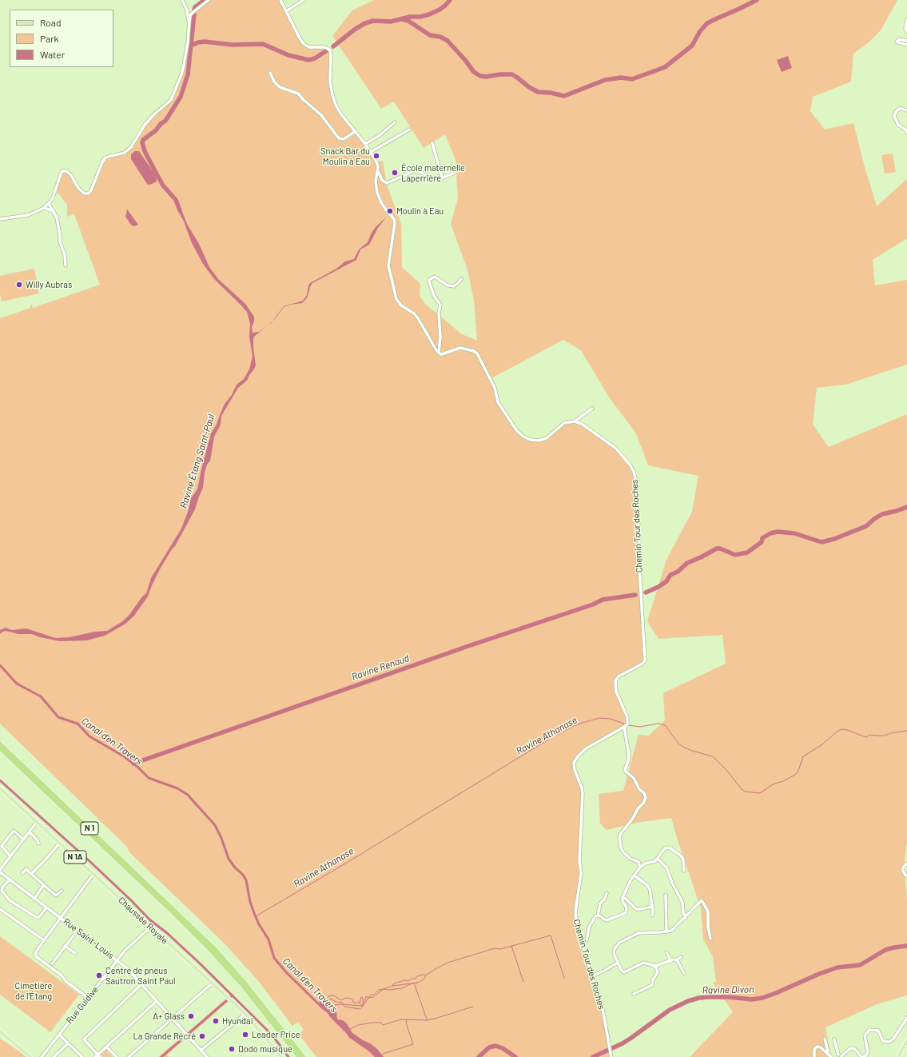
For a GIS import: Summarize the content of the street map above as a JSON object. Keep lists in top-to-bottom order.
{
  "streets": {
    "highway": ["N 1"],
    "main road": ["N 1A", "Chaussée Royale"],
    "street": ["Chemin Tour des Roches", "Rue Saint-Louis", "Rue Guldive"]
  },
  "crossings": [
    ["Chaussée Royale", "Rue Guldive"],
    ["Rue Saint-Louis", "Rue Guldive"]
  ],
  "water": [
    "Ravine Étang Saint-Paul",
    "Ravine Renaud",
    "Ravine Athanase",
    "Canal d'en Travers",
    "Ravine Divon"
  ],
  "parks": ["Cimetière de l'Étang"],
  "places": [
    "Snack Bar du Moulin à Eau",
    "École maternelle Laperrière",
    "Moulin à Eau",
    "Willy Aubras",
    "Centre de pneus Sautron Saint Paul",
    "A+ Glass",
    "Hyundai",
    "Leader Price",
    "La Grande Récré",
    "Dodo musique"
  ],
  "legend": ["Road", "Park", "Water"]
}
